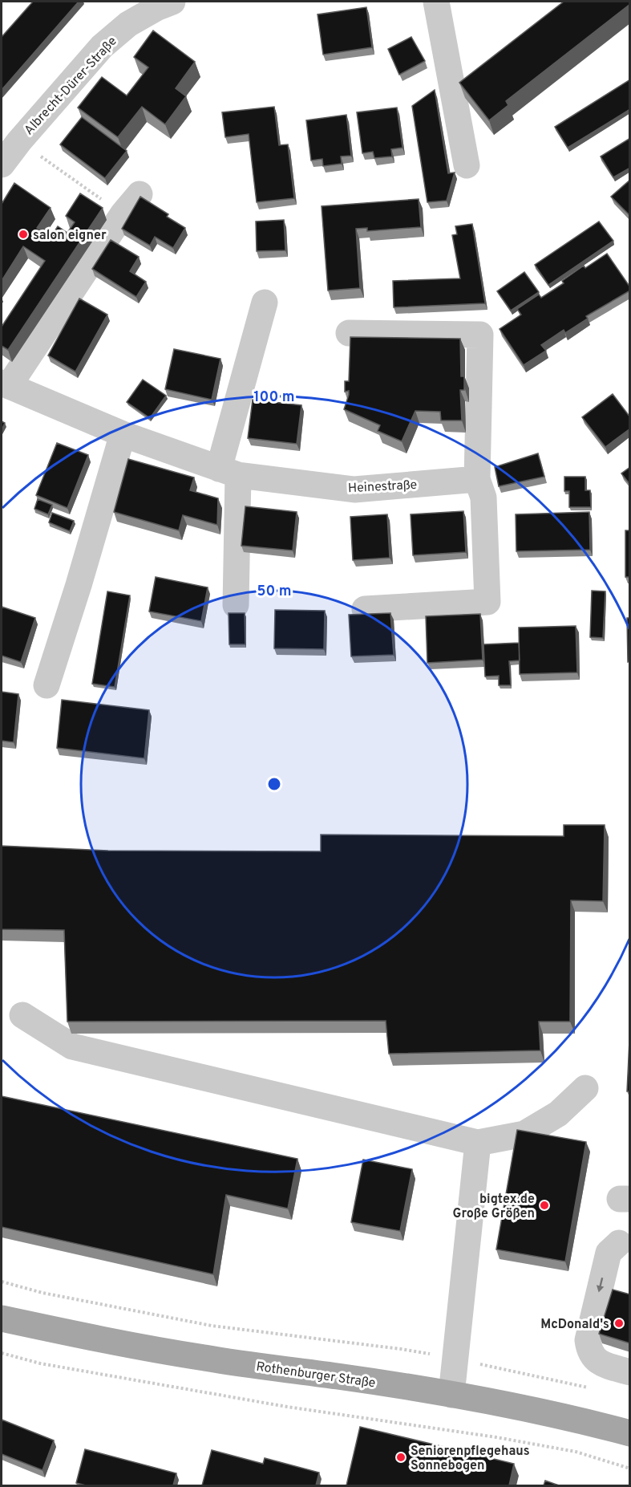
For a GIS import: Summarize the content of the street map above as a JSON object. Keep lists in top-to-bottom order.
{
  "streets": {
    "main road": ["Rothenburger Straße"],
    "street": ["Albrecht-Dürer-Straße", "Heinestraße"]
  },
  "places": [
    "salon eigner",
    "bigtex.de Große Größen",
    "McDonald's",
    "Seniorenpflegehaus Sonnebogen"
  ],
  "rings": ["100 m", "50 m"]
}
